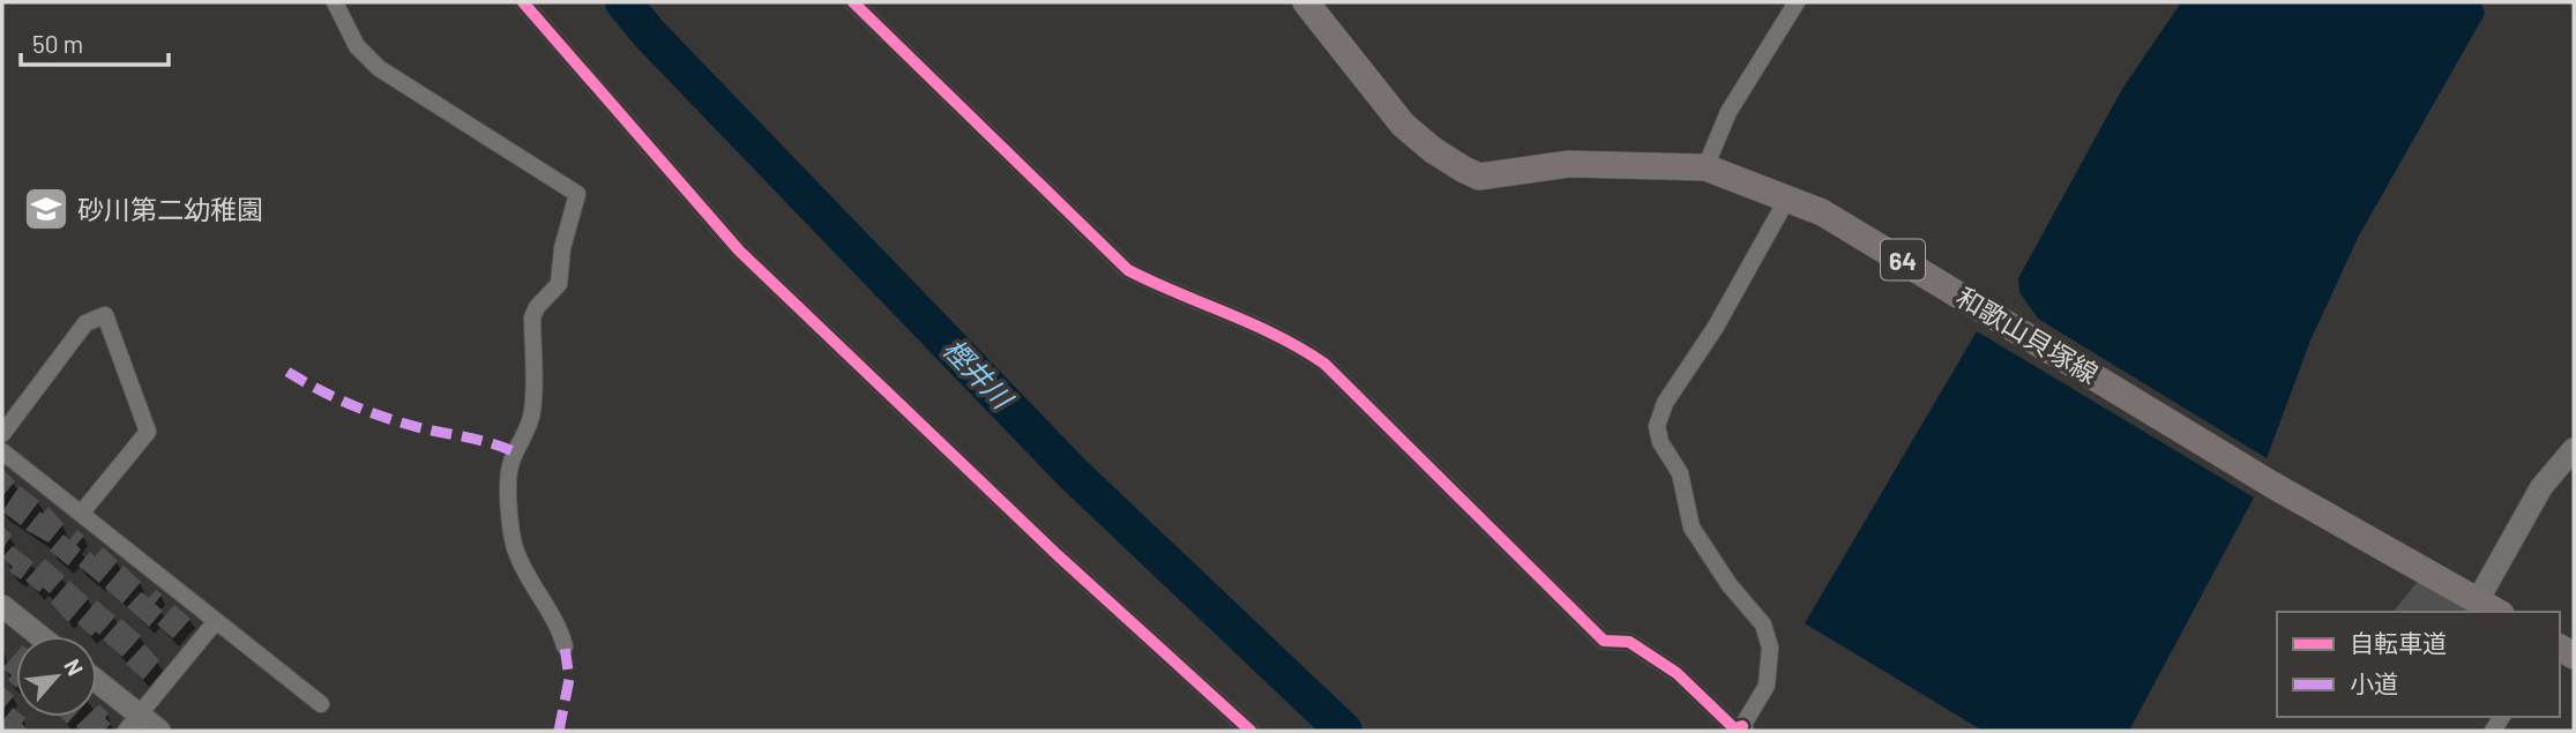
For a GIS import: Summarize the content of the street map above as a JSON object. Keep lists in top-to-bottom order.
{
  "streets": {
    "main road": ["64", "和歌山貝塚線"]
  },
  "water": ["樫井川"],
  "places": {
    "school or university": ["砂川第二幼稚園"]
  },
  "legend": ["自転車道", "小道"],
  "scale_bar": "50 m",
  "north": "top right"
}
